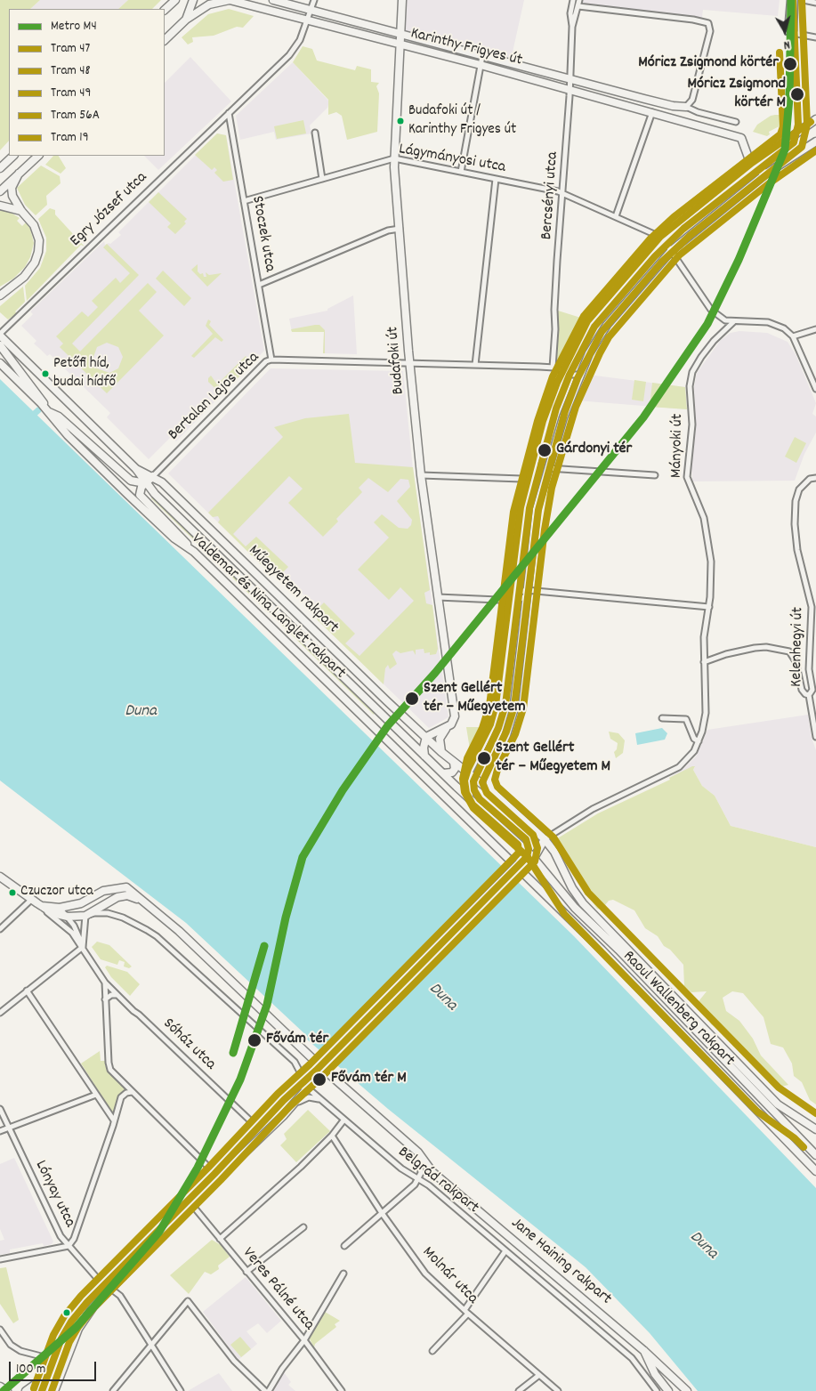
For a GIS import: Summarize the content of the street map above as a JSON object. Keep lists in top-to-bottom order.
{
  "streets": {
    "main road": [
      "Karinthy Frigyes út",
      "Budafoki út",
      "Bertalan Lajos utca",
      "Műegyetem rakpart",
      "Valdemar és Nina Langlet rakpart",
      "Raoul Wallenberg rakpart",
      "Jane Haining rakpart"
    ],
    "street": [
      "Lágymányosi utca",
      "Bercsényi utca",
      "Egry József utca",
      "Stoczek utca",
      "Mányoki út",
      "Kelenhegyi út",
      "Sóház utca",
      "Belgrád rakpart",
      "Lónyay utca",
      "Molnár utca",
      "Veres Pálné utca"
    ]
  },
  "crossings": [
    ["Karinthy Frigyes út", "Bercsényi utca"],
    ["Karinthy Frigyes út", "Egry József utca"],
    ["Karinthy Frigyes út", "Budafoki út"],
    ["Lágymányosi utca", "Bercsényi utca"],
    ["Lágymányosi utca", "Stoczek utca"],
    ["Lágymányosi utca", "Budafoki út"],
    ["Lágymányosi utca", "Mányoki út"],
    ["Bercsényi utca", "Bertalan Lajos utca"],
    ["Egry József utca", "Stoczek utca"],
    ["Egry József utca", "Műegyetem rakpart"],
    ["Stoczek utca", "Bertalan Lajos utca"],
    ["Budafoki út", "Bertalan Lajos utca"],
    ["Bertalan Lajos utca", "Műegyetem rakpart"],
    ["Mányoki út", "Kelenhegyi út"],
    ["Valdemar és Nina Langlet rakpart", "Raoul Wallenberg rakpart"]
  ],
  "water": ["Duna"],
  "places": [
    "Móricz Zsigmond körtér",
    "Móricz Zsigmond körtér M",
    "Budafoki út / Karinthy Frigyes út",
    "Petőfi híd, budai hídfő",
    "Gárdonyi tér",
    "Szent Gellért tér – Műegyetem",
    "Szent Gellért tér – Műegyetem M",
    "Czuczor utca",
    "Fővám tér",
    "Fővám tér M"
  ],
  "lines": [
    "metro line M4",
    "tram line 47",
    "tram line 48",
    "tram line 56A",
    "tram line 49",
    "tram line 19"
  ],
  "legend": [
    "Metro M4",
    "Tram 47",
    "Tram 48",
    "Tram 49",
    "Tram 56A",
    "Tram 19"
  ],
  "scale_bar": "100 m",
  "north": "bottom"
}
